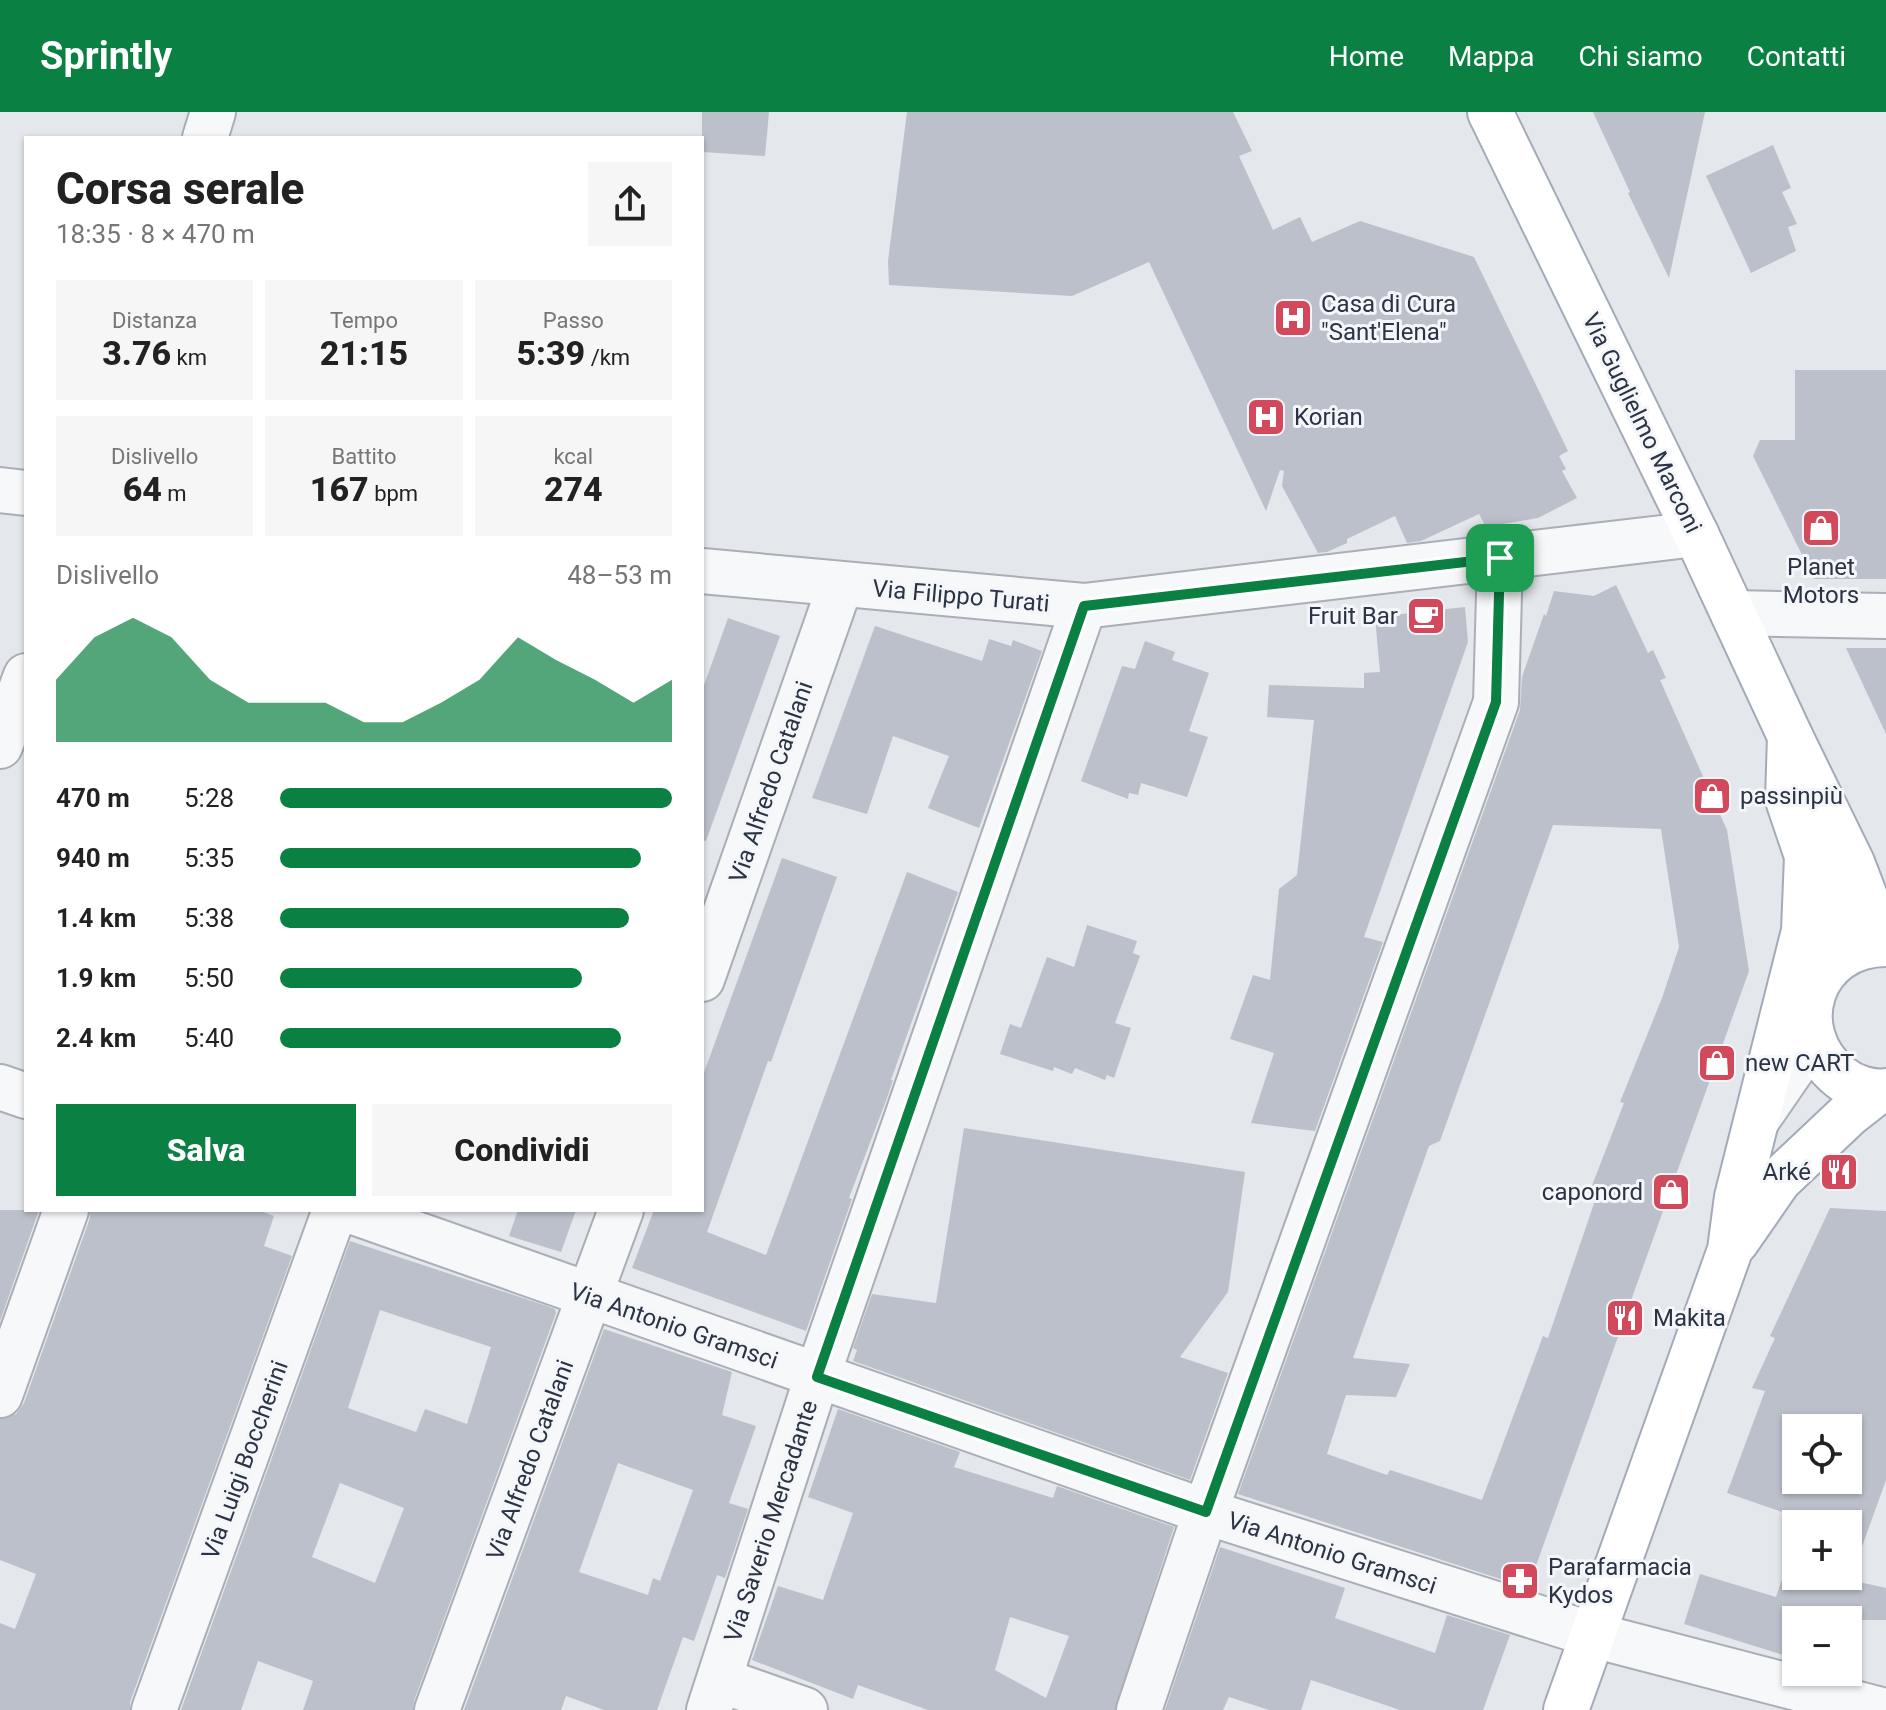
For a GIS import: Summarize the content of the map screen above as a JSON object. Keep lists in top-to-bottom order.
{
  "streets": {
    "main road": ["Via Guglielmo Marconi"],
    "street": [
      "Via Filippo Turati",
      "Via Alfredo Catalani",
      "Via Antonio Gramsci",
      "Via Luigi Boccherini",
      "Via Saverio Mercadante"
    ]
  },
  "crossings": [
    ["Via Guglielmo Marconi", "Via Filippo Turati"],
    ["Via Filippo Turati", "Via Alfredo Catalani"],
    ["Via Filippo Turati", "Via Saverio Mercadante"],
    ["Via Alfredo Catalani", "Via Antonio Gramsci"],
    ["Via Antonio Gramsci", "Via Saverio Mercadante"]
  ],
  "places": {
    "hospital": ["Casa di Cura \"Sant'Elena\"", "Korian"],
    "shop": [
      "Planet Motors",
      "passinpiù",
      "new CART",
      "caponord"
    ],
    "cafe": ["Fruit Bar"],
    "restaurant": ["Arké", "Makita"],
    "pharmacy": ["Parafarmacia Kydos"]
  },
  "page": {
    "header": "Sprintly",
    "nav": [
      "Home",
      "Mappa",
      "Chi siamo",
      "Contatti"
    ],
    "heading": ["Corsa serale", "18:35 · 8 × 470 m"],
    "stats": [
      ["Distanza", "3.76 km"],
      ["Tempo", "21:15"],
      ["Passo", "5:39 /km"],
      ["Dislivello", "64 m"],
      ["Battito", "167 bpm"],
      ["kcal", "274"]
    ],
    "chart": ["Dislivello", "48–53 m"],
    "list": [
      {
        "name": "470 m",
        "note": "5:28"
      },
      {
        "name": "940 m",
        "note": "5:35"
      },
      {
        "name": "1.4 km",
        "note": "5:38"
      },
      {
        "name": "1.9 km",
        "note": "5:50"
      },
      {
        "name": "2.4 km",
        "note": "5:40"
      }
    ],
    "buttons": ["Salva", "Condividi"],
    "map_buttons": ["+", "−"]
  }
}
